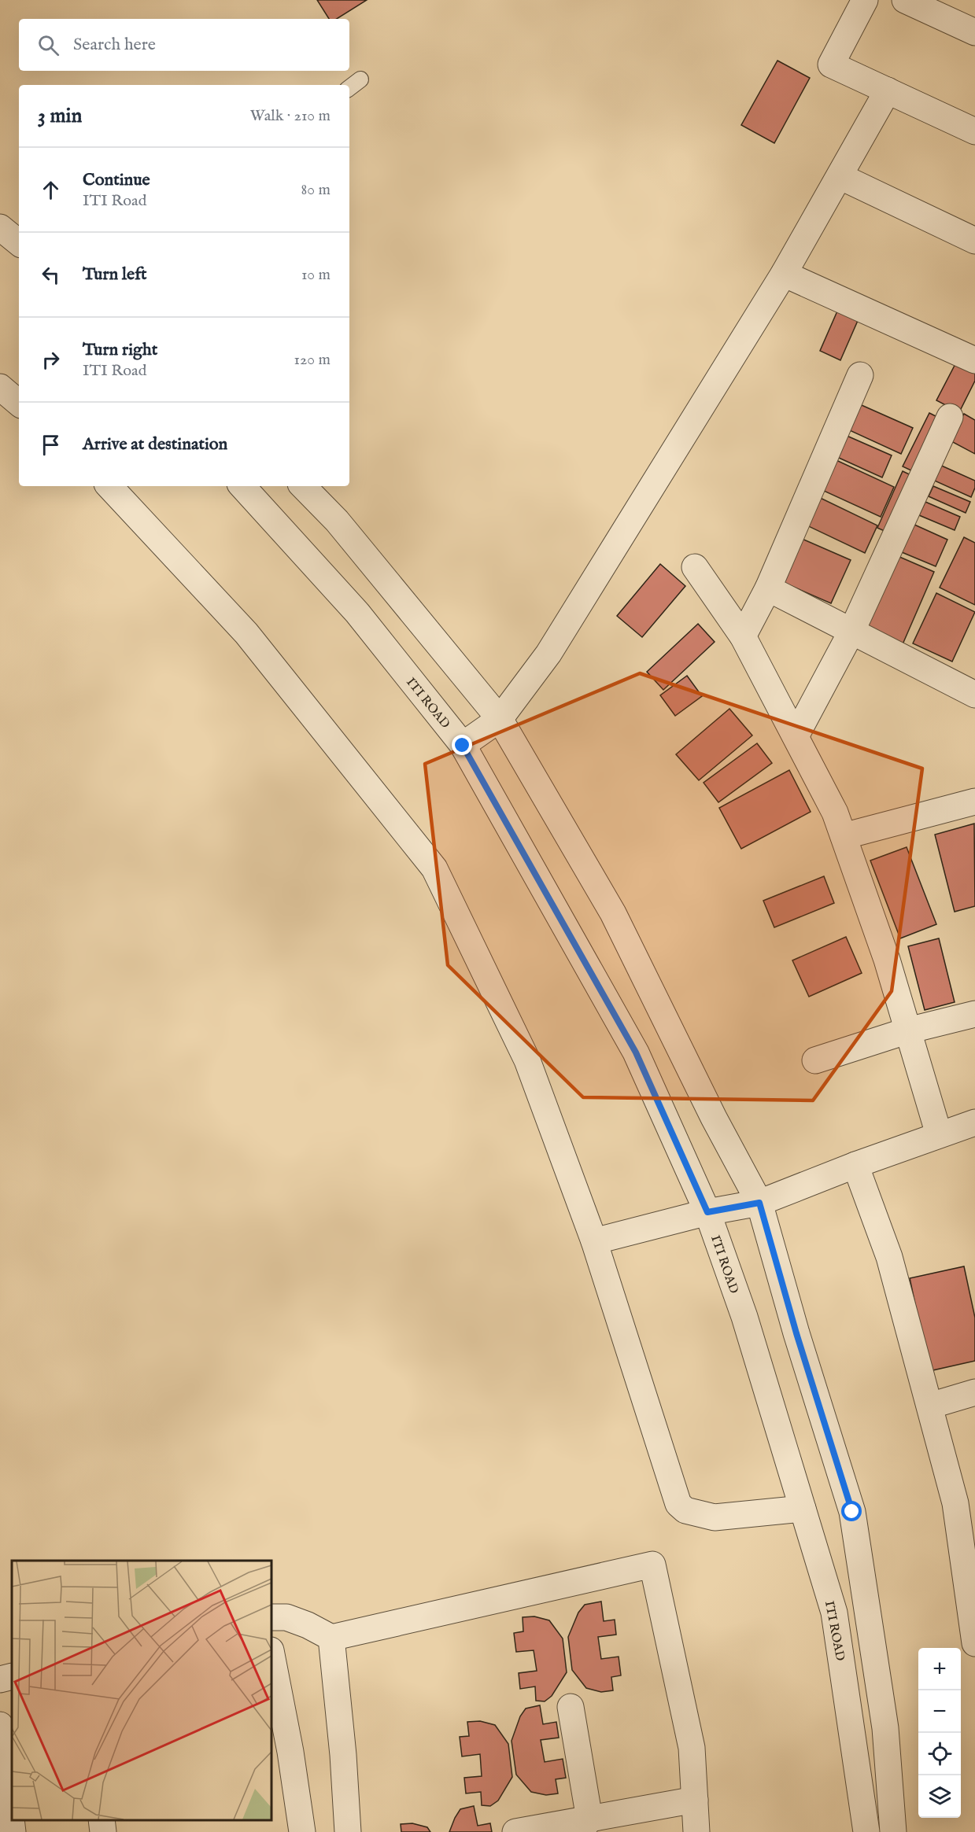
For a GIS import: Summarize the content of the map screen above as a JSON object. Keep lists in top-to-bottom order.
{
  "streets": {
    "street": ["ITI ROAD"]
  },
  "page": {
    "search": "Search here",
    "heading": ["3 min", "Walk · 210 m"],
    "list": [
      ["Continue", "ITI Road", "80 m"],
      ["Turn left", "10 m"],
      ["Turn right", "ITI Road", "120 m"],
      "Arrive at destination"
    ],
    "map_buttons": ["+", "−"]
  }
}
